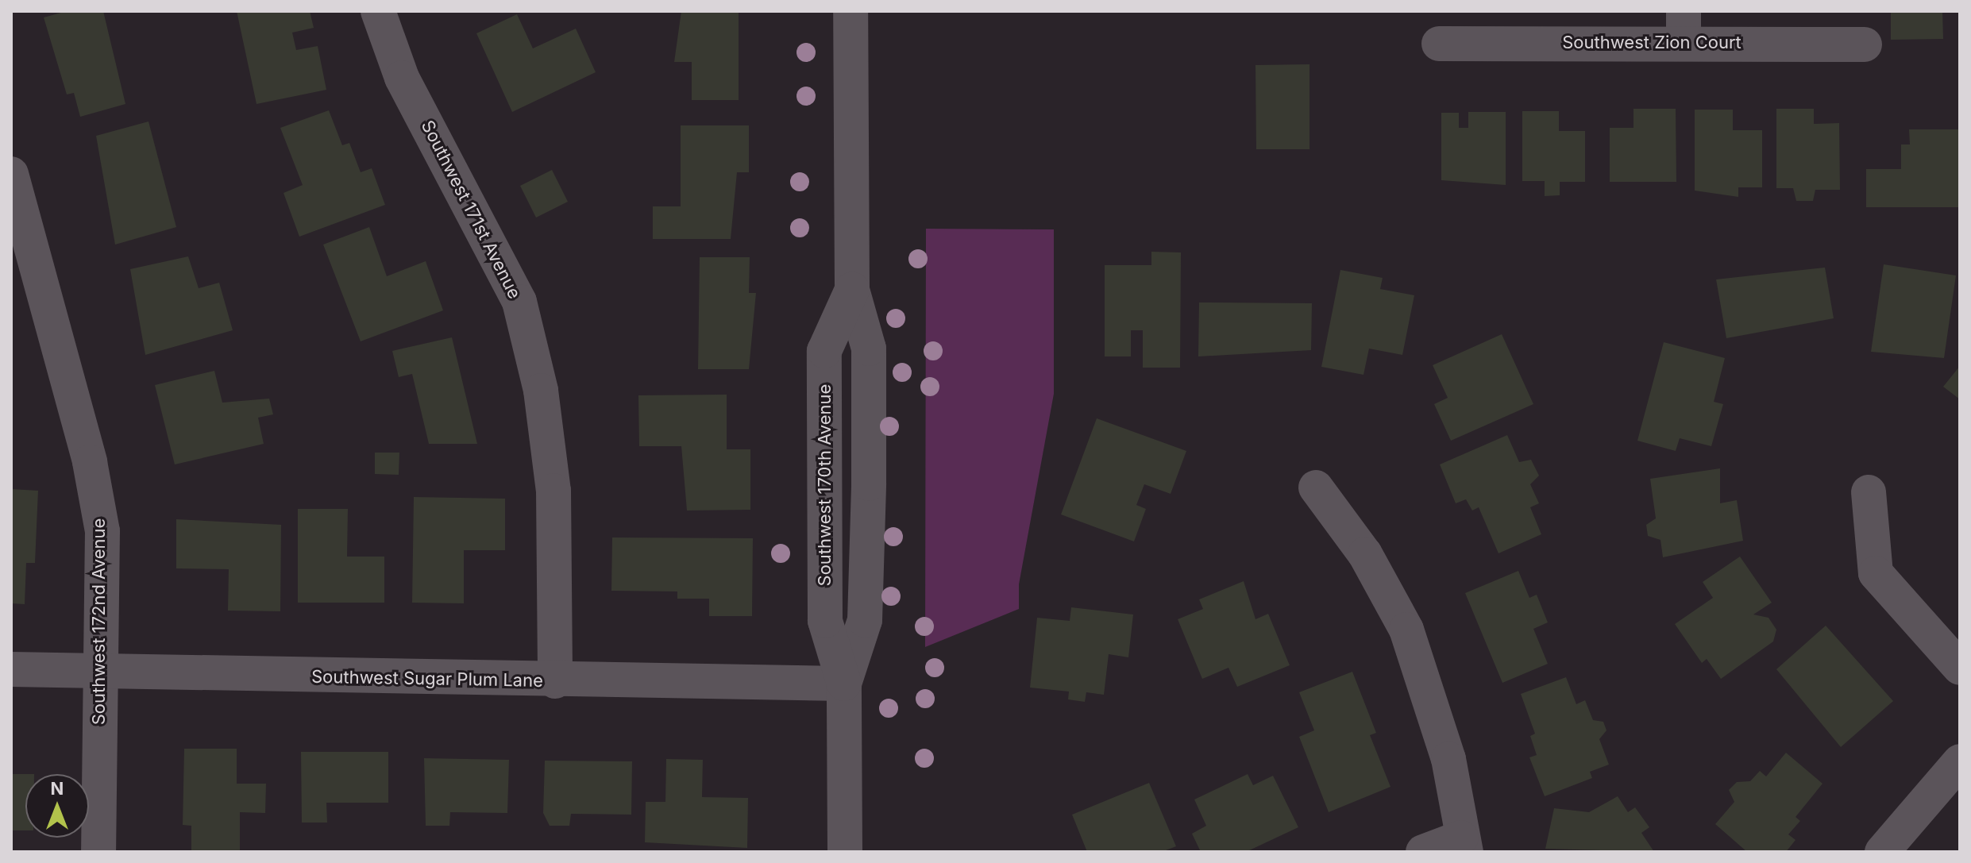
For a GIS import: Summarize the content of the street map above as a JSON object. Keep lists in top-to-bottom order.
{
  "streets": {
    "street": [
      "Southwest Zion Court",
      "Southwest 171st Avenue",
      "Southwest 170th Avenue",
      "Southwest 172nd Avenue",
      "Southwest Sugar Plum Lane"
    ]
  },
  "crossings": [
    ["Southwest 171st Avenue", "Southwest Sugar Plum Lane"],
    ["Southwest 170th Avenue", "Southwest Sugar Plum Lane"],
    ["Southwest 172nd Avenue", "Southwest Sugar Plum Lane"]
  ],
  "north": "top"
}
